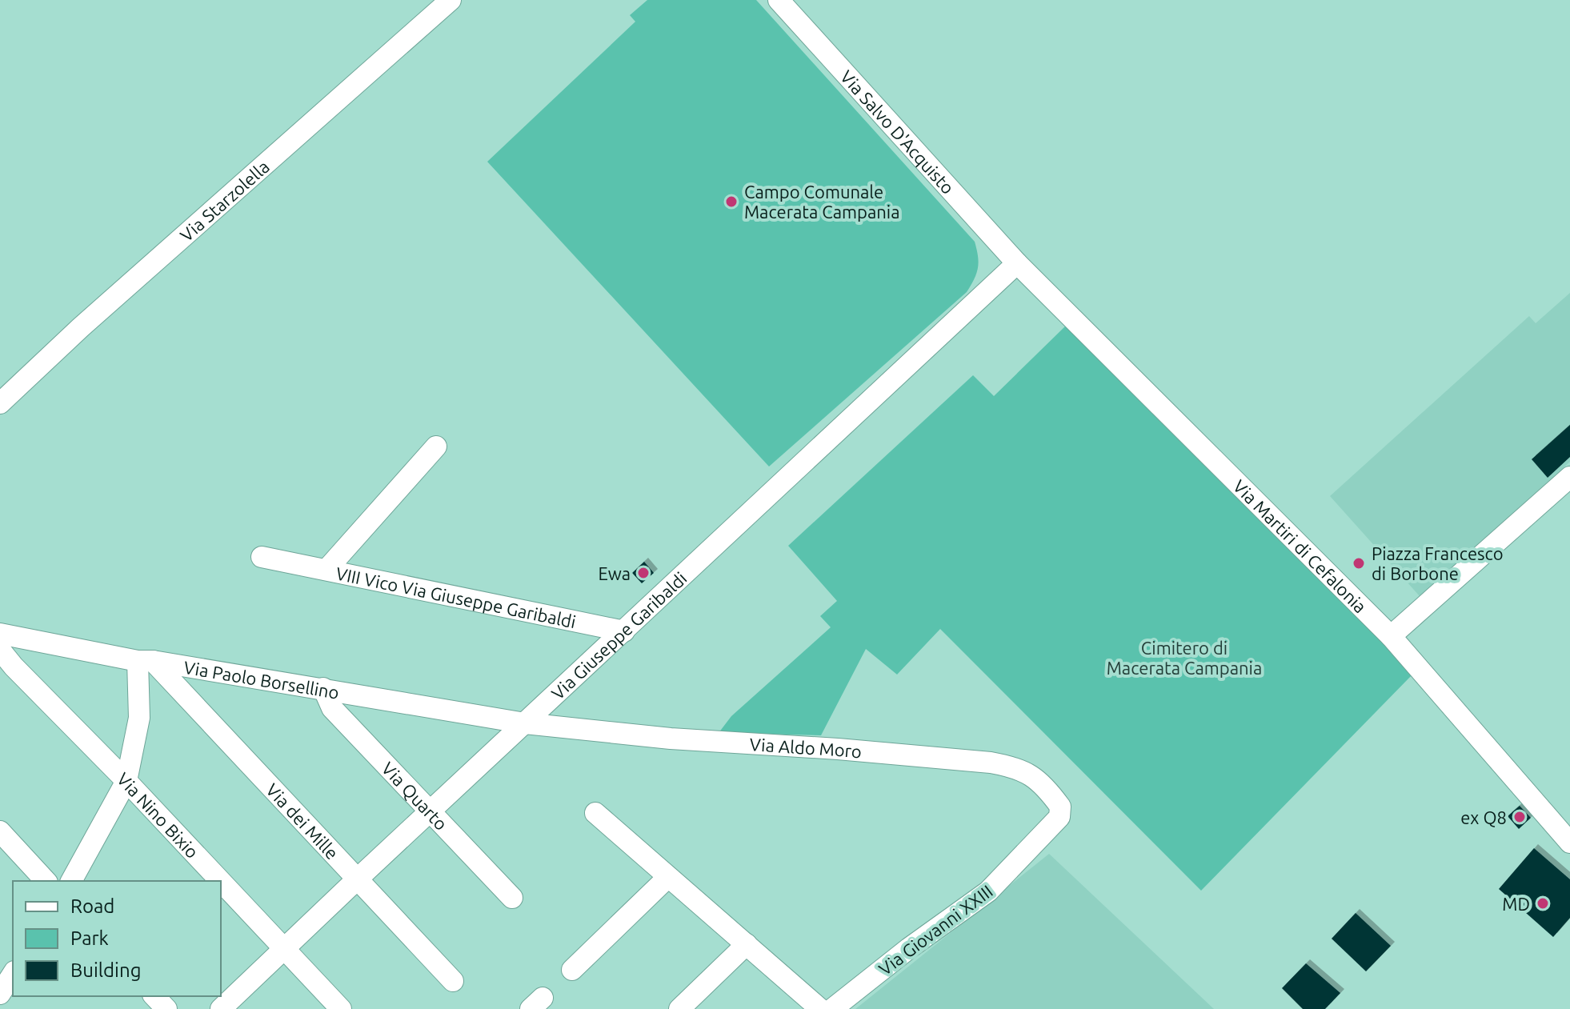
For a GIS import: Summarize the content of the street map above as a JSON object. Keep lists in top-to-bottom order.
{
  "streets": {
    "street": [
      "Via Salvo D'Acquisto",
      "Via Starzolella",
      "Via Martiri di Cefalonia",
      "VIII Vico Via Giuseppe Garibaldi",
      "Via Giuseppe Garibaldi",
      "Via Paolo Borsellino",
      "Via Aldo Moro",
      "Via Quarto",
      "Via Nino Bixio",
      "Via dei Mille",
      "Via Giovanni XXIII"
    ]
  },
  "crossings": [
    ["Via Salvo D'Acquisto", "Via Martiri di Cefalonia"],
    ["Via Salvo D'Acquisto", "Via Giuseppe Garibaldi"],
    ["Via Martiri di Cefalonia", "Via Giuseppe Garibaldi"],
    ["VIII Vico Via Giuseppe Garibaldi", "Via Giuseppe Garibaldi"],
    ["Via Giuseppe Garibaldi", "Via Paolo Borsellino"],
    ["Via Giuseppe Garibaldi", "Via Aldo Moro"],
    ["Via Giuseppe Garibaldi", "Via Quarto"],
    ["Via Giuseppe Garibaldi", "Via Nino Bixio"],
    ["Via Giuseppe Garibaldi", "Via dei Mille"],
    ["Via Paolo Borsellino", "Via Aldo Moro"],
    ["Via Paolo Borsellino", "Via Quarto"],
    ["Via Paolo Borsellino", "Via dei Mille"],
    ["Via Aldo Moro", "Via Giovanni XXIII"]
  ],
  "parks": ["Cimitero di Macerata Campania"],
  "places": [
    "Campo Comunale Macerata Campania",
    "Piazza Francesco di Borbone",
    "Ewa",
    "ex Q8",
    "MD"
  ],
  "legend": ["Road", "Park", "Building"]
}
